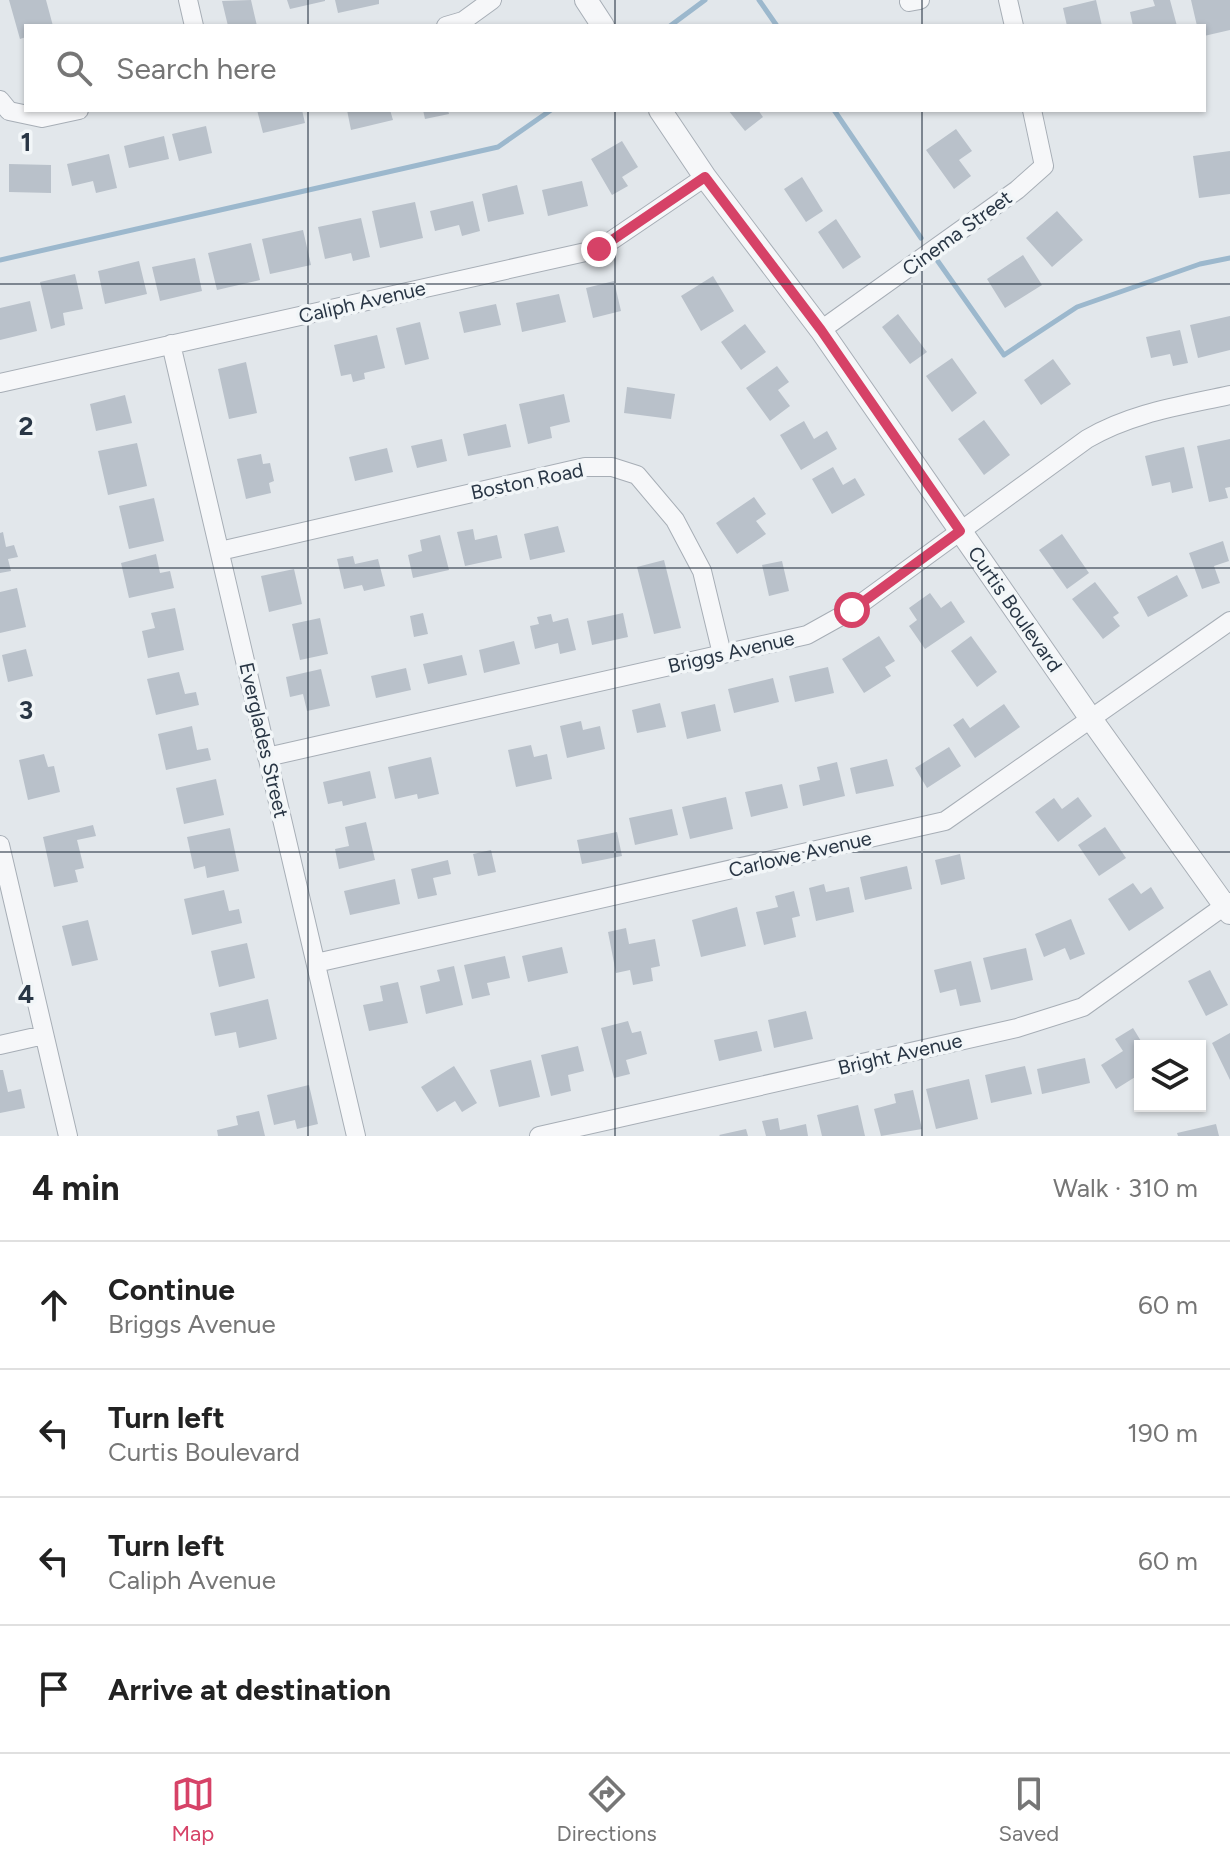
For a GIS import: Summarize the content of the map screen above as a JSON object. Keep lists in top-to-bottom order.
{
  "streets": {
    "street": [
      "Cinema Street",
      "Caliph Avenue",
      "Boston Road",
      "Curtis Boulevard",
      "Briggs Avenue",
      "Everglades Street",
      "Carlowe Avenue",
      "Bright Avenue"
    ]
  },
  "crossings": [
    ["Cinema Street", "Curtis Boulevard"],
    ["Caliph Avenue", "Curtis Boulevard"],
    ["Caliph Avenue", "Everglades Street"],
    ["Boston Road", "Briggs Avenue"],
    ["Boston Road", "Everglades Street"],
    ["Curtis Boulevard", "Briggs Avenue"],
    ["Curtis Boulevard", "Carlowe Avenue"],
    ["Curtis Boulevard", "Bright Avenue"],
    ["Briggs Avenue", "Everglades Street"],
    ["Everglades Street", "Carlowe Avenue"]
  ],
  "page": {
    "search": "Search here",
    "heading": ["4 min", "Walk · 310 m"],
    "list": [
      ["Continue", "Briggs Avenue", "60 m"],
      ["Turn left", "Curtis Boulevard", "190 m"],
      ["Turn left", "Caliph Avenue", "60 m"],
      "Arrive at destination"
    ],
    "nav": ["Map", "Directions", "Saved"]
  },
  "grid": {
    "rows": [
      "1",
      "2",
      "3",
      "4"
    ]
  }
}
